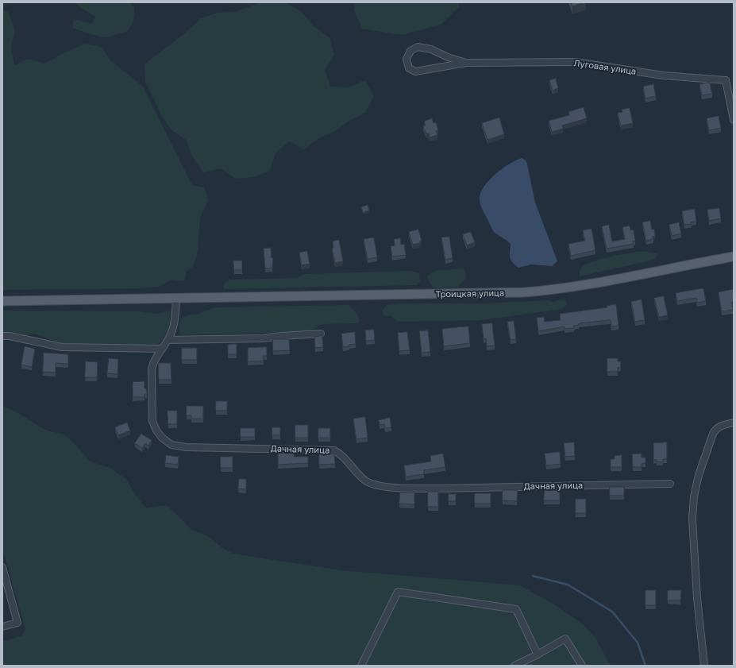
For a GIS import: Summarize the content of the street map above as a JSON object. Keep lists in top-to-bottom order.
{
  "streets": {
    "main road": ["Троицкая улица"],
    "street": ["Луговая улица", "Дачная улица"]
  },
  "crossings": [
    ["Троицкая улица", "Дачная улица"]
  ]
}
